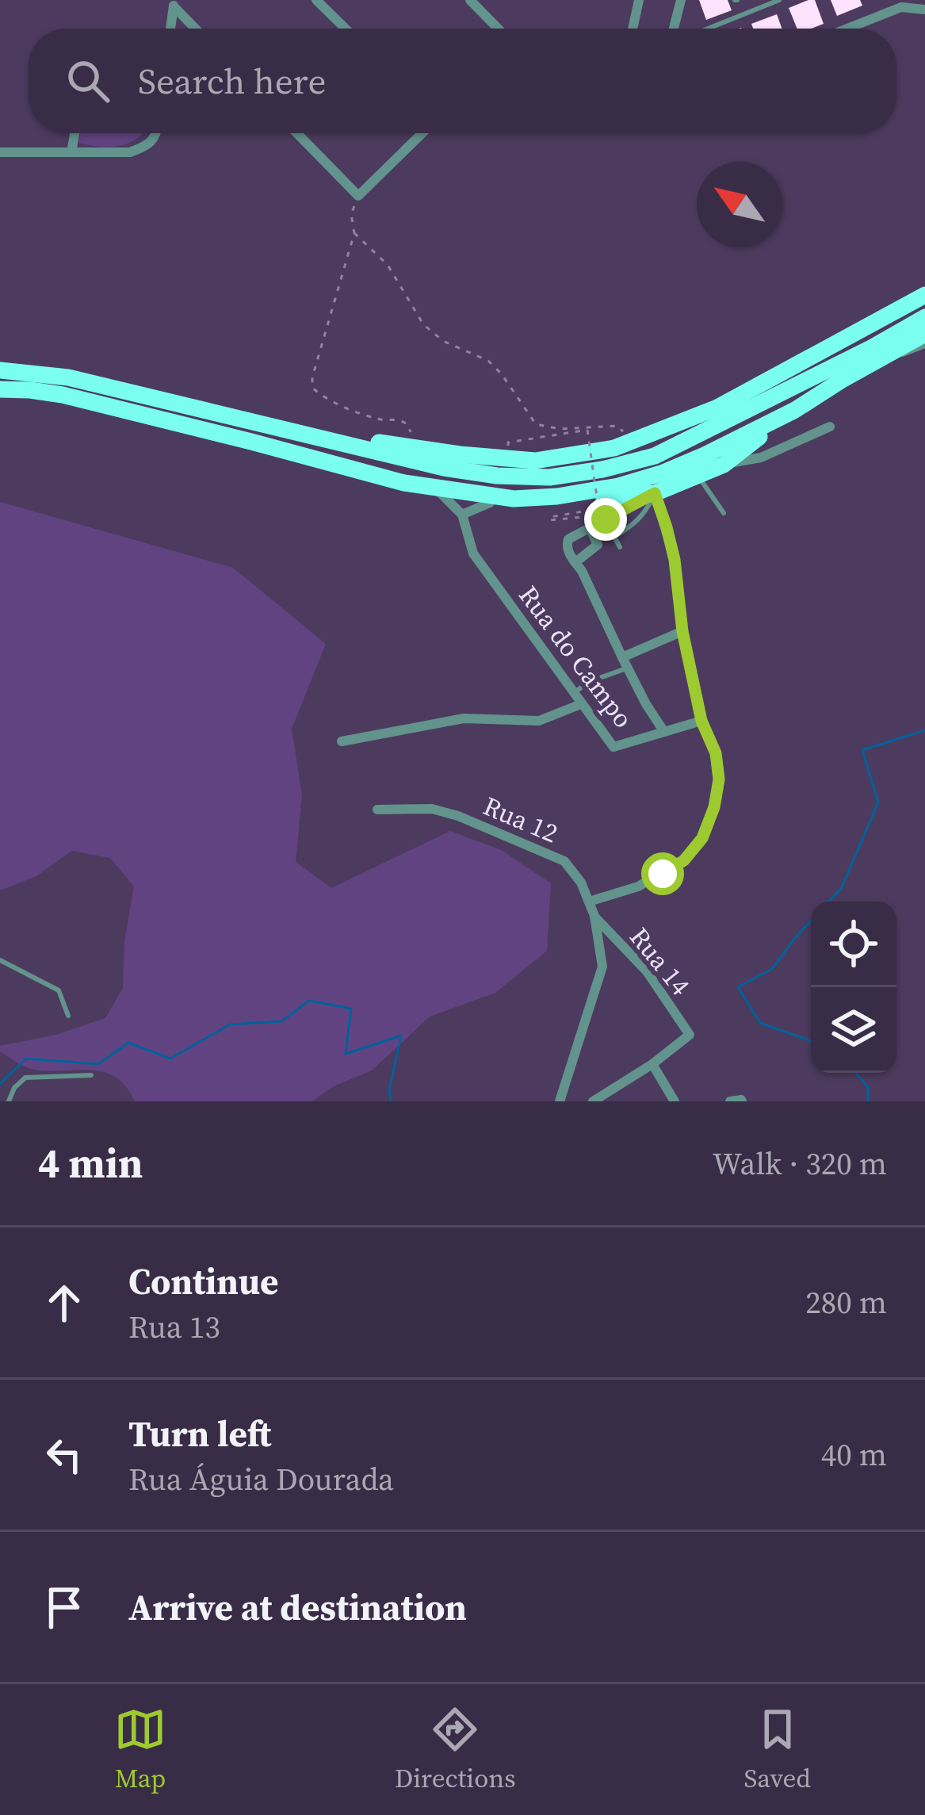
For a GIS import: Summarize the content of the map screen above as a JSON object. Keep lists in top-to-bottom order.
{
  "streets": {
    "street": ["Rua do Campo", "Rua 12", "Rua 14"]
  },
  "crossings": [
    ["Rua 12", "Rua 14"]
  ],
  "north": "top left",
  "page": {
    "search": "Search here",
    "heading": ["4 min", "Walk · 320 m"],
    "list": [
      ["Continue", "Rua 13", "280 m"],
      ["Turn left", "Rua Águia Dourada", "40 m"],
      "Arrive at destination"
    ],
    "nav": ["Map", "Directions", "Saved"]
  }
}
